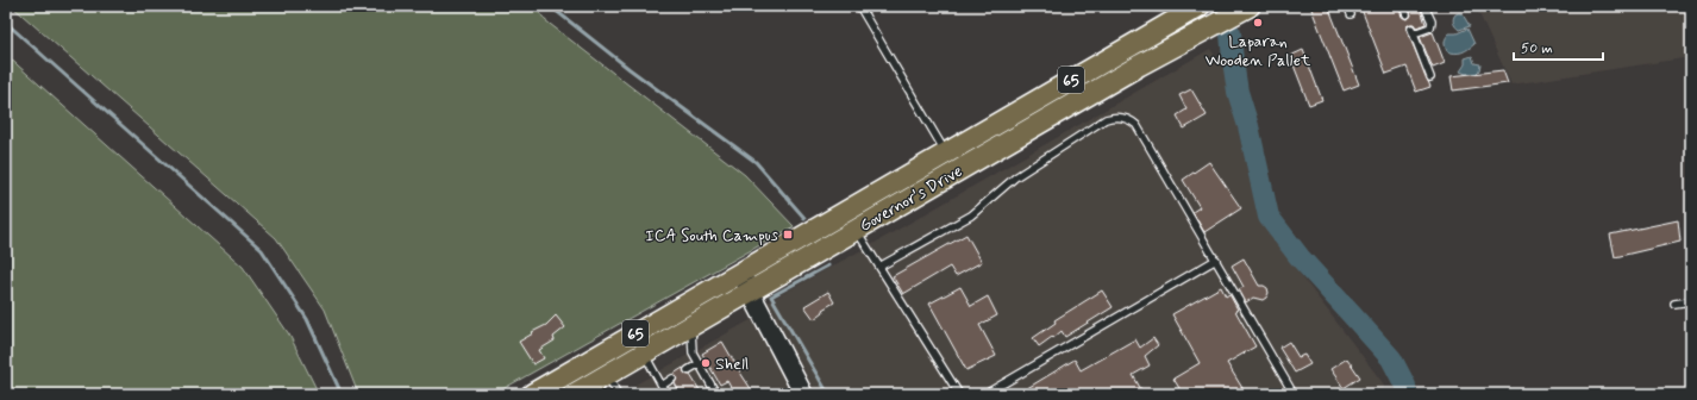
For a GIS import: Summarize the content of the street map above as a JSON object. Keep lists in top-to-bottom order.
{
  "streets": {
    "main road": ["65", "Governor's Drive"]
  },
  "places": {
    "other": ["Laparan Wooden Pallet", "Shell"],
    "transit": ["ICA South Campus"]
  },
  "scale_bar": "50 m"
}
